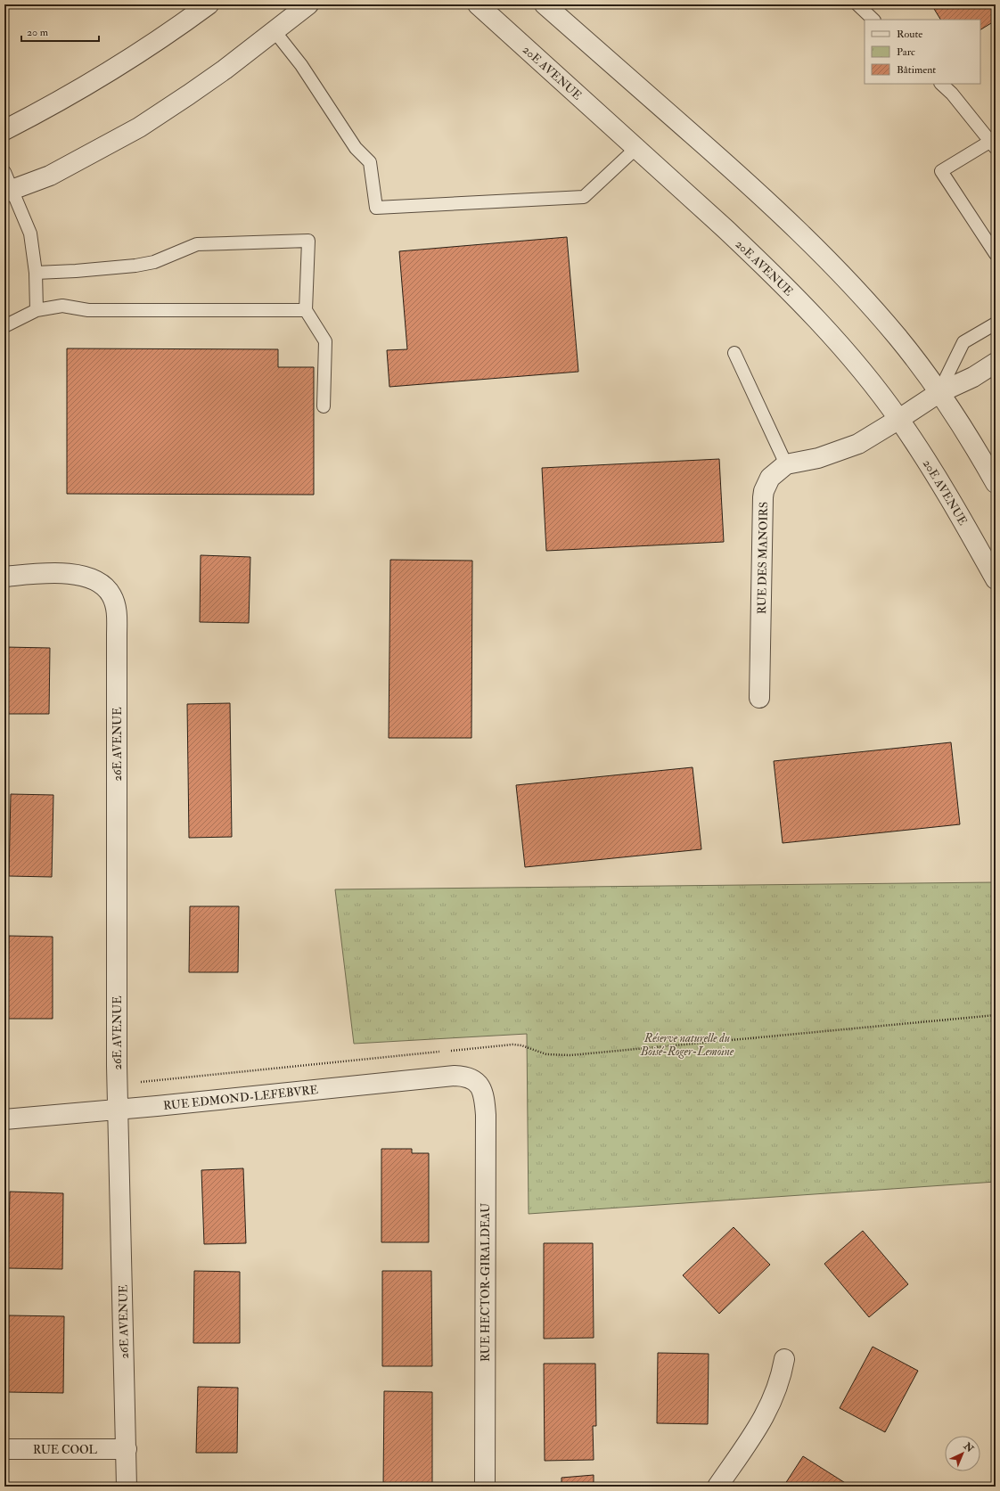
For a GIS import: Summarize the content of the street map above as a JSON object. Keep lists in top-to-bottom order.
{
  "streets": {
    "street": [
      "20E AVENUE",
      "RUE DES MANOIRS",
      "26E AVENUE",
      "RUE EDMOND-LEFEBVRE",
      "RUE HECTOR-GIRALDEAU",
      "RUE COOL"
    ]
  },
  "crossings": [
    ["20E AVENUE", "RUE DES MANOIRS"],
    ["26E AVENUE", "RUE EDMOND-LEFEBVRE"],
    ["26E AVENUE", "RUE COOL"],
    ["RUE EDMOND-LEFEBVRE", "RUE HECTOR-GIRALDEAU"]
  ],
  "parks": ["Réserve naturelle du Boisé-Roger-Lemoine"],
  "legend": ["Route", "Parc", "Bâtiment"],
  "scale_bar": "20 m",
  "north": "top right"
}
